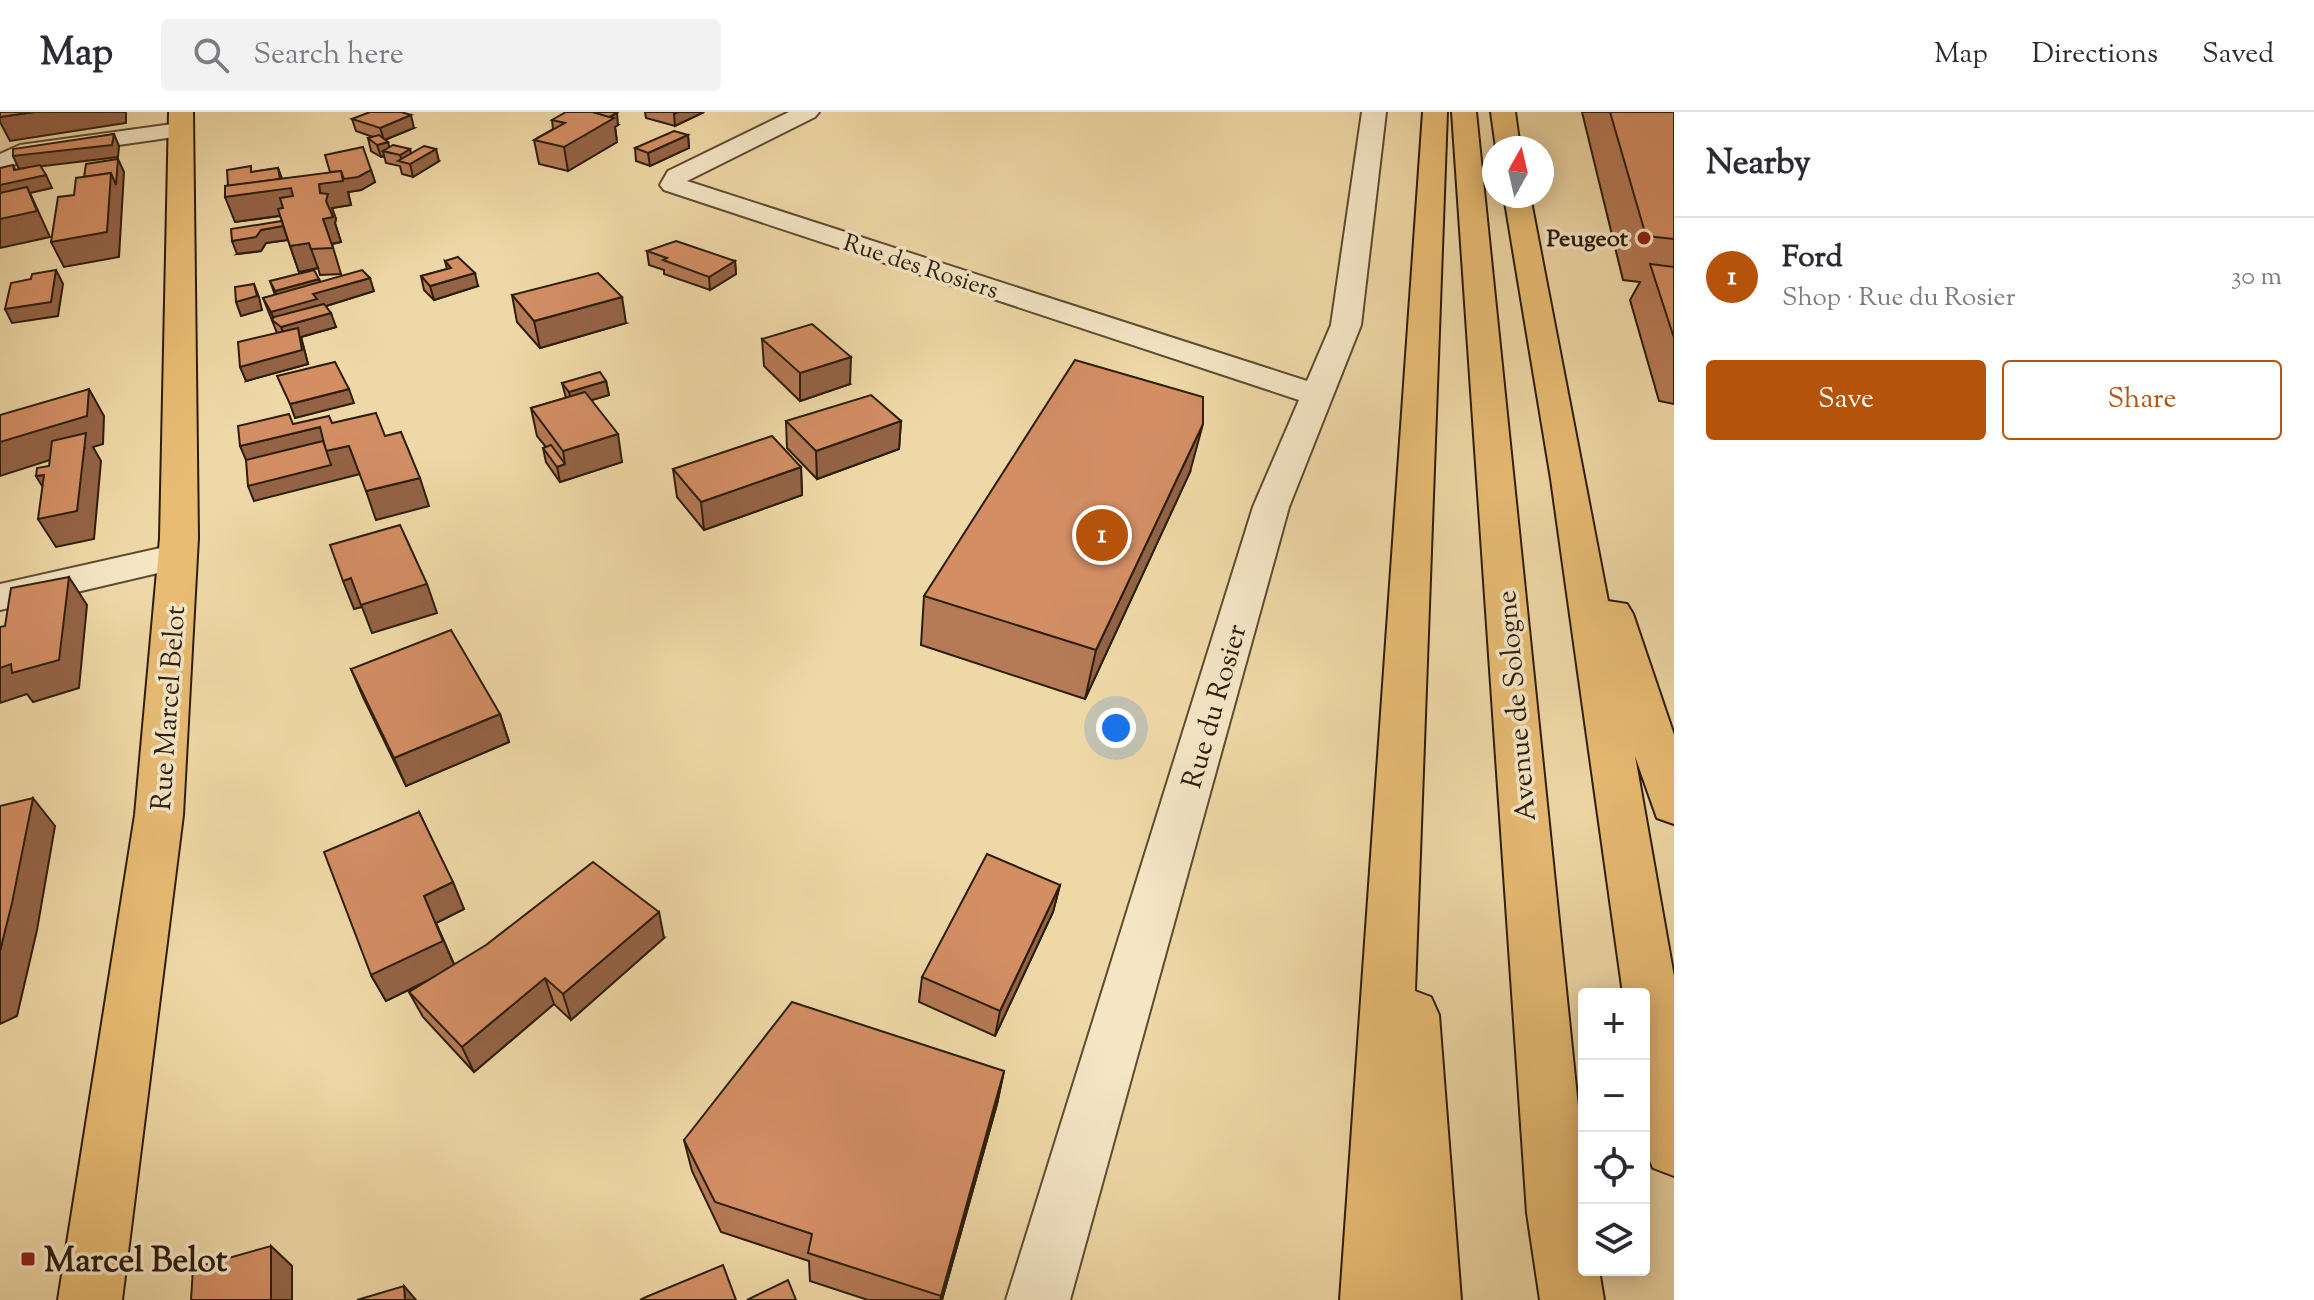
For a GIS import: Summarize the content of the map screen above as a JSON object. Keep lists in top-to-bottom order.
{
  "streets": {
    "main road": ["Avenue de Sologne", "Rue Marcel Belot"],
    "street": ["Rue des Rosiers", "Rue du Rosier"]
  },
  "crossings": [
    ["Rue des Rosiers", "Rue du Rosier"]
  ],
  "places": {
    "other": ["Peugeot"],
    "transit": ["Marcel Belot"]
  },
  "north": "top",
  "page": {
    "header": "Map",
    "search": "Search here",
    "nav": ["Map", "Directions", "Saved"],
    "heading": "Nearby",
    "list": [
      {
        "mark": "1",
        "name": "Ford",
        "note": "Shop · Rue du Rosier",
        "value": "30 m"
      }
    ],
    "buttons": ["Save", "Share"],
    "pins": "1",
    "map_buttons": ["+", "−"]
  }
}
